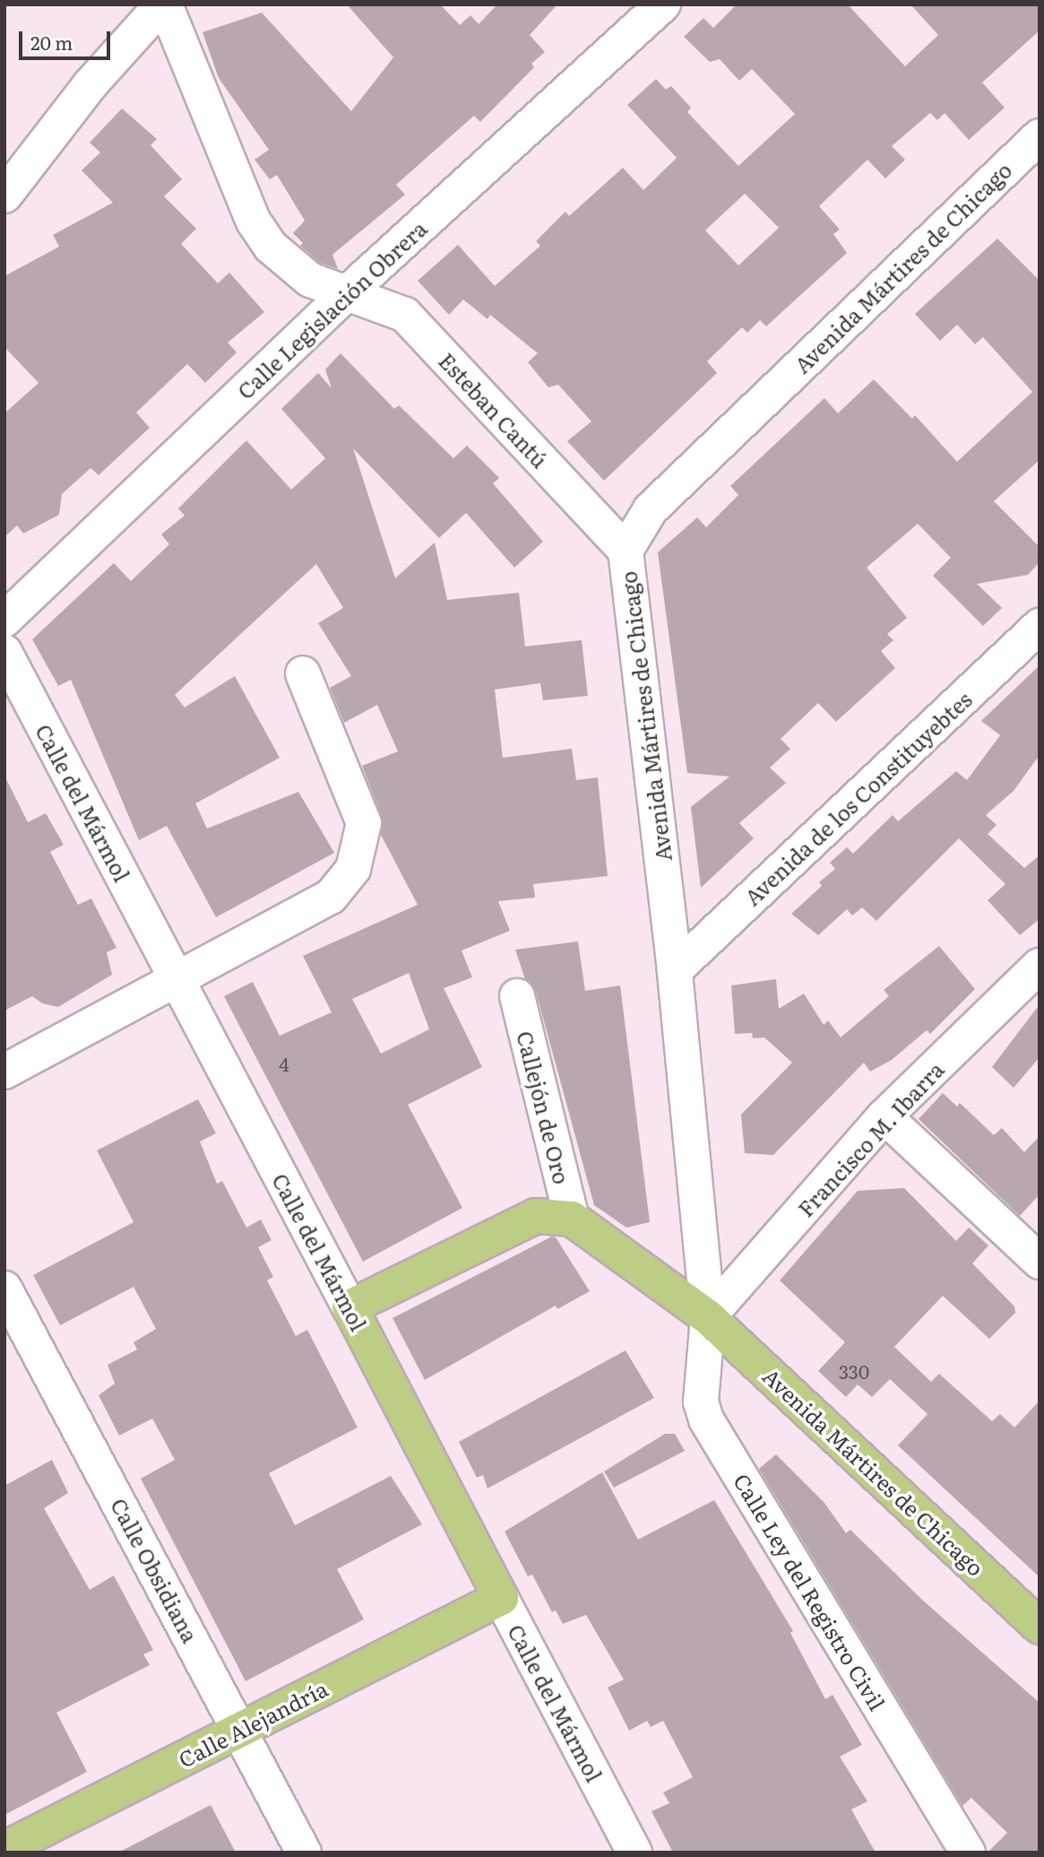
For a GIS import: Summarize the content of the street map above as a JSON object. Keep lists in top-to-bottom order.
{
  "streets": {
    "main road": ["Avenida Mártires de Chicago", "Calle del Mármol", "Calle Alejandría"],
    "street": [
      "Calle Legislación Obrera",
      "Esteban Cantú",
      "Avenida de los Constituyebtes",
      "Callejón de Oro",
      "Francisco M. Ibarra",
      "Calle Obsidiana",
      "Calle Ley del Registro Civil"
    ]
  },
  "crossings": [
    ["Avenida Mártires de Chicago", "Esteban Cantú"],
    ["Avenida Mártires de Chicago", "Avenida de los Constituyebtes"],
    ["Avenida Mártires de Chicago", "Callejón de Oro"],
    ["Avenida Mártires de Chicago", "Francisco M. Ibarra"],
    ["Avenida Mártires de Chicago", "Calle Ley del Registro Civil"],
    ["Calle Legislación Obrera", "Esteban Cantú"],
    ["Calle del Mármol", "Calle Alejandría"],
    ["Francisco M. Ibarra", "Calle Ley del Registro Civil"],
    ["Calle Obsidiana", "Calle Alejandría"]
  ],
  "house_numbers": ["4", "330"],
  "scale_bar": "20 m"
}
